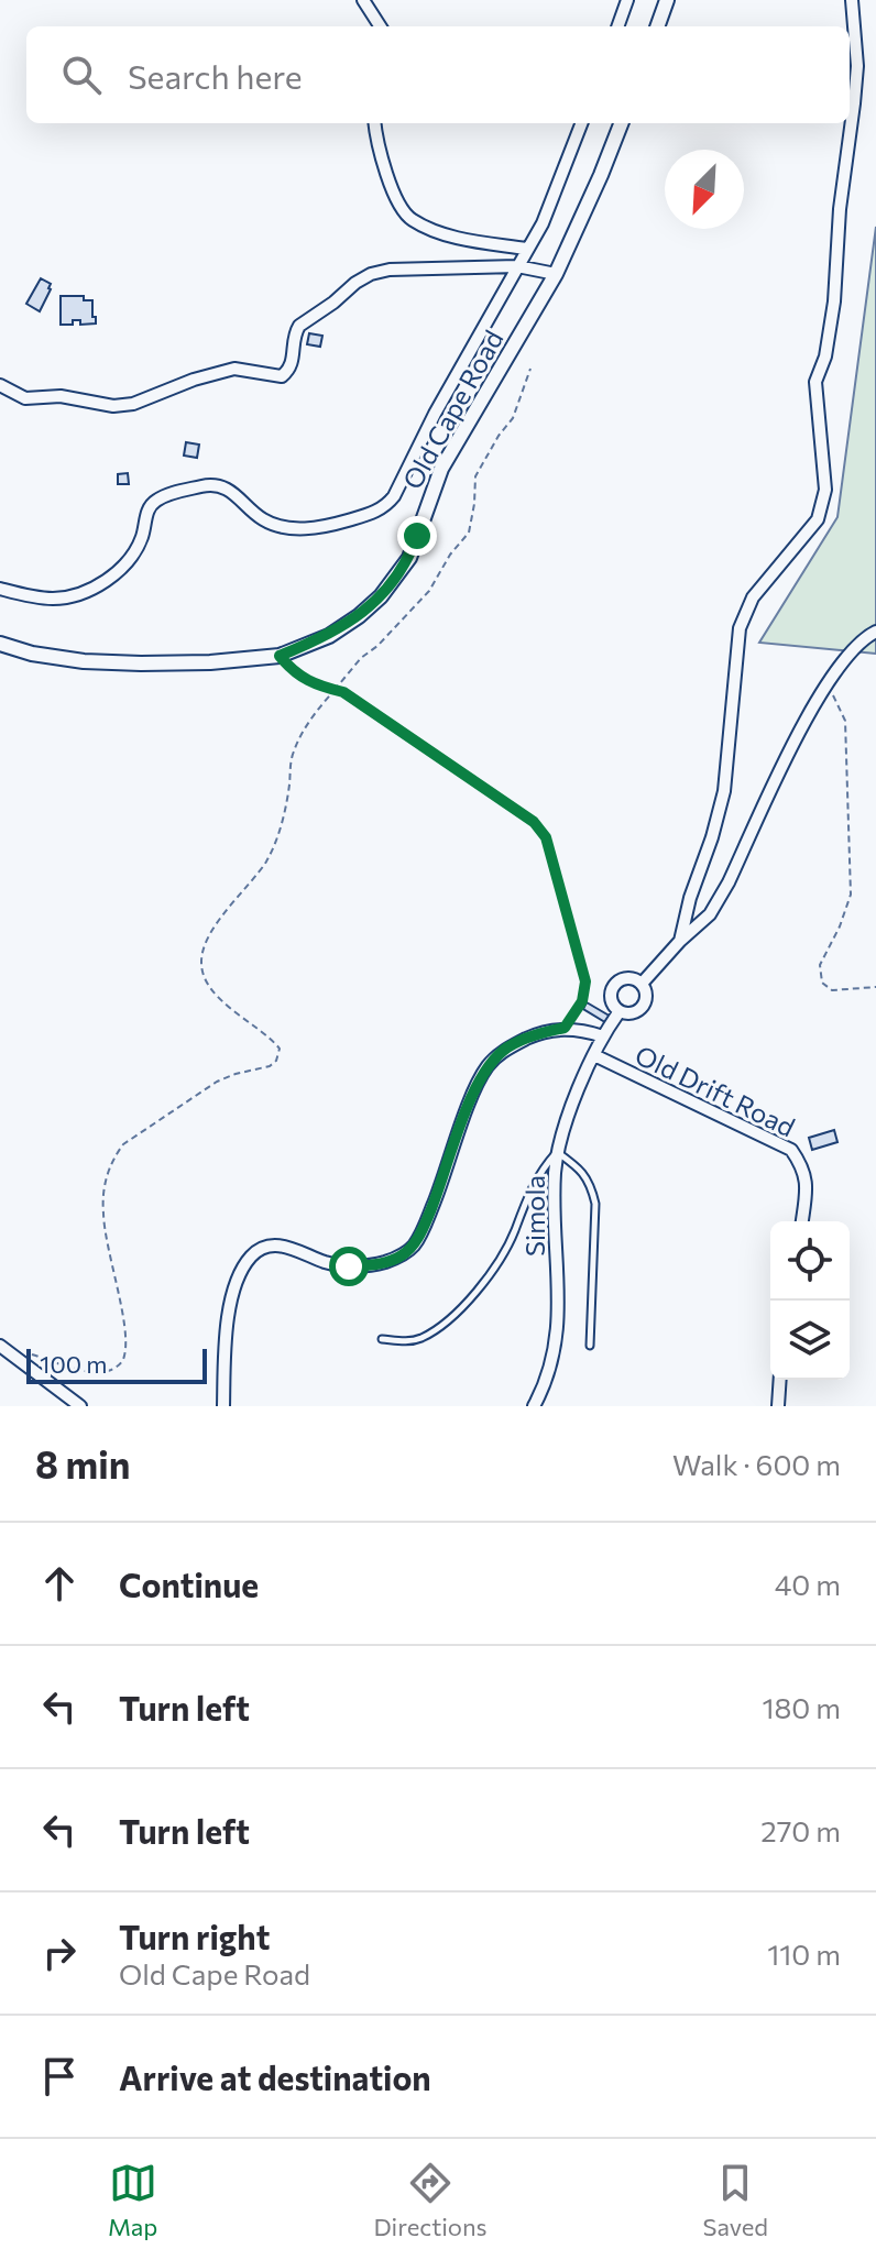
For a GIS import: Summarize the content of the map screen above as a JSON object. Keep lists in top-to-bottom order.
{
  "streets": {
    "street": ["Old Cape Road", "Old Drift Road", "Simola"]
  },
  "crossings": [
    ["Old Drift Road", "Simola"]
  ],
  "scale_bar": "100 m",
  "north": "bottom left",
  "page": {
    "search": "Search here",
    "scale": "100 m",
    "heading": ["8 min", "Walk · 600 m"],
    "list": [
      ["Continue", "40 m"],
      ["Turn left", "180 m"],
      ["Turn left", "270 m"],
      ["Turn right", "Old Cape Road", "110 m"],
      "Arrive at destination"
    ],
    "nav": ["Map", "Directions", "Saved"]
  }
}
